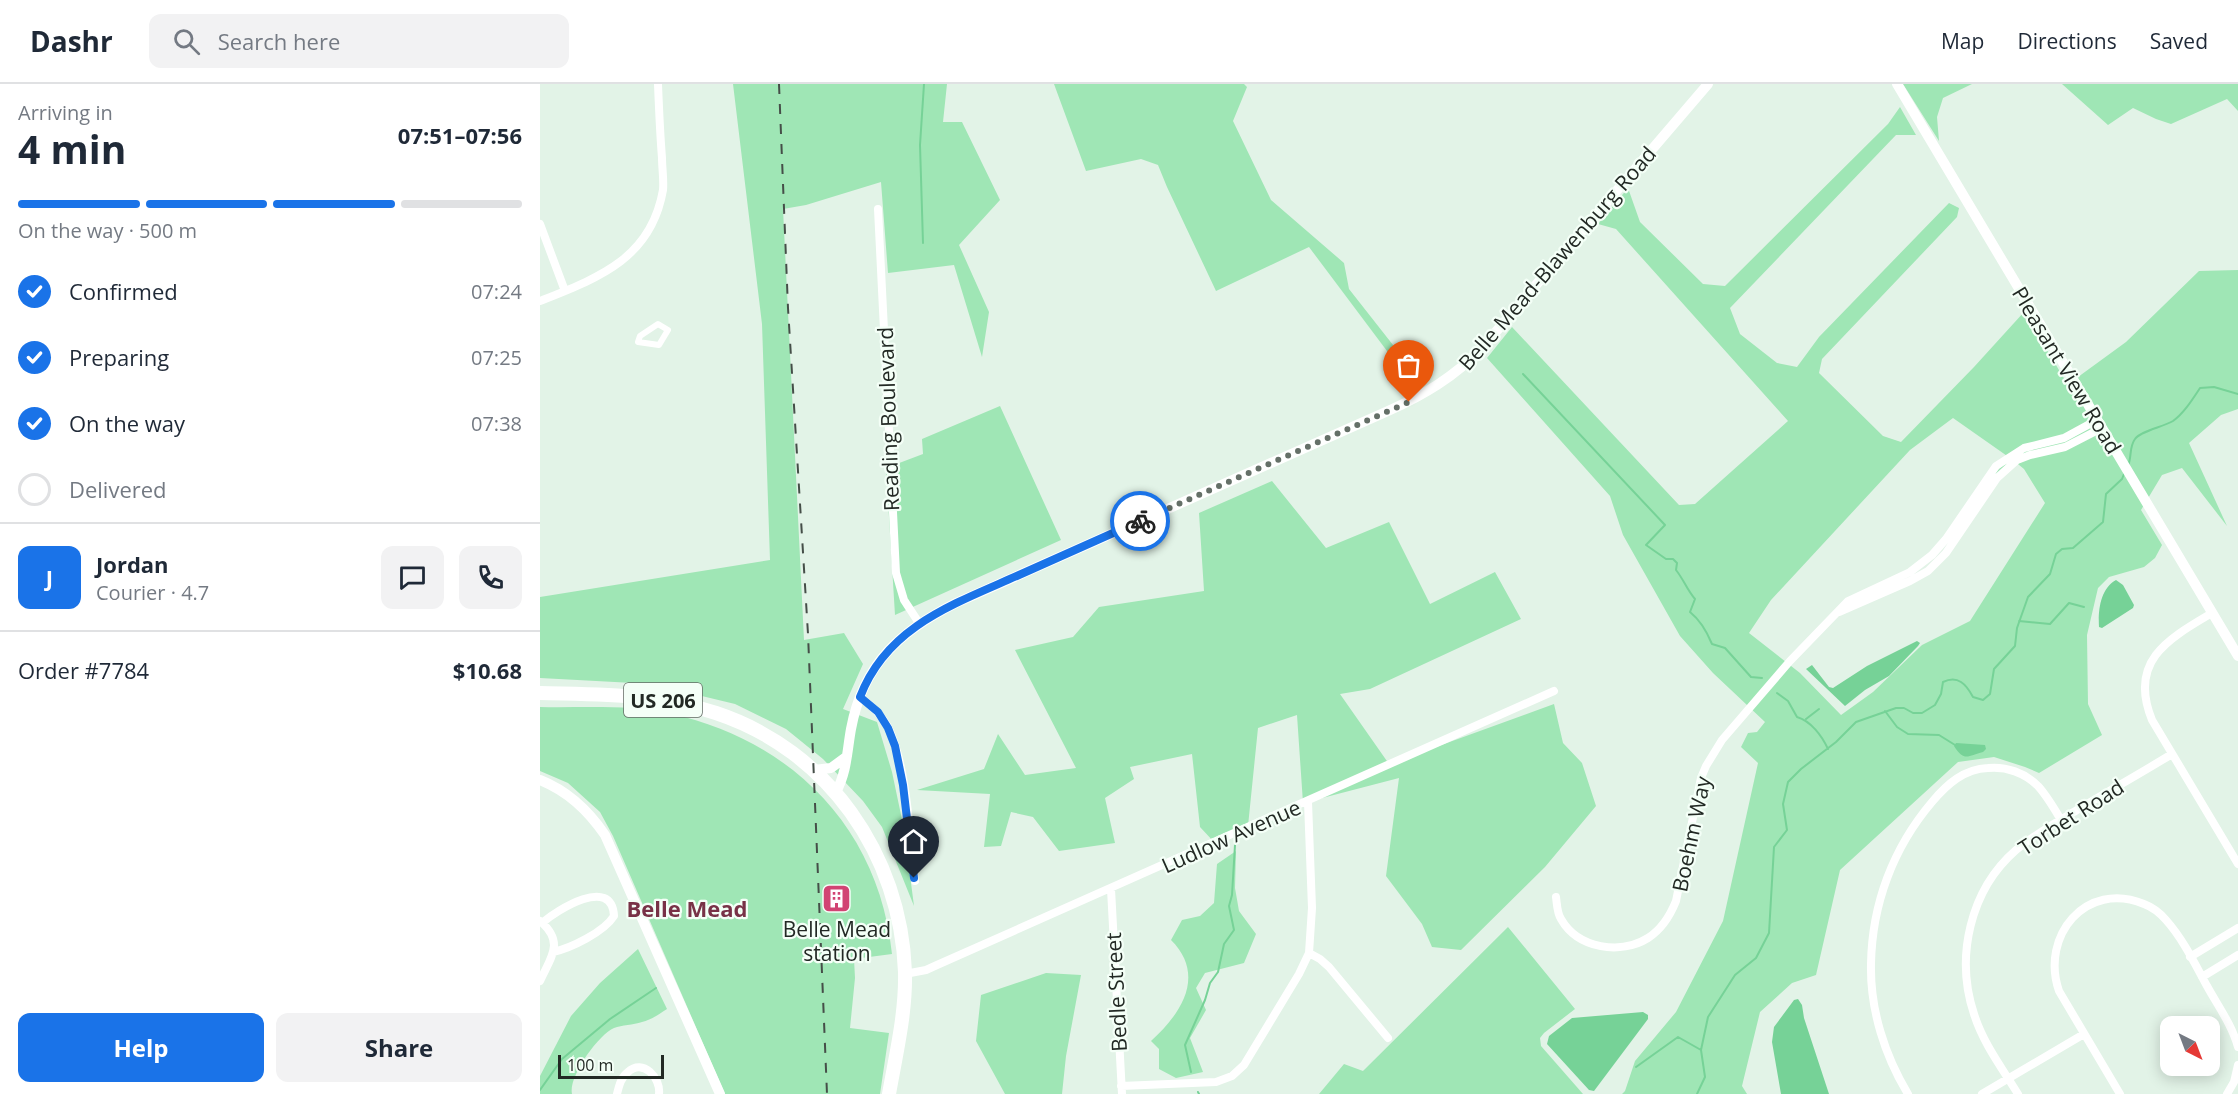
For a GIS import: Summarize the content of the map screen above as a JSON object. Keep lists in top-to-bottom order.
{
  "streets": {
    "highway": ["US 206"],
    "street": [
      "Belle Mead-Blawenburg Road",
      "Pleasant View Road",
      "Reading Boulevard",
      "Torbet Road",
      "Boehm Way",
      "Ludlow Avenue",
      "Bedle Street"
    ]
  },
  "crossings": [
    ["Belle Mead-Blawenburg Road", "Reading Boulevard"],
    ["Belle Mead-Blawenburg Road", "US 206"],
    ["Pleasant View Road", "Boehm Way"],
    ["US 206", "Ludlow Avenue"],
    ["Ludlow Avenue", "Bedle Street"]
  ],
  "districts": ["Belle Mead"],
  "places": {
    "building": ["Belle Mead station"]
  },
  "scale_bar": "100 m",
  "north": "bottom right",
  "page": {
    "header": "Dashr",
    "search": "Search here",
    "nav": ["Map", "Directions", "Saved"],
    "heading": ["4 min", "Arriving in", "07:51–07:56"],
    "panel": [
      "Jordan",
      "Courier · 4.7",
      "Order #7784",
      "$10.68"
    ],
    "bar": "On the way · 500 m",
    "list": [
      ["Confirmed", "07:24"],
      ["Preparing", "07:25"],
      ["On the way", "07:38"],
      "Delivered"
    ],
    "round": "J",
    "buttons": ["Help", "Share"],
    "scale": "100 m"
  }
}
